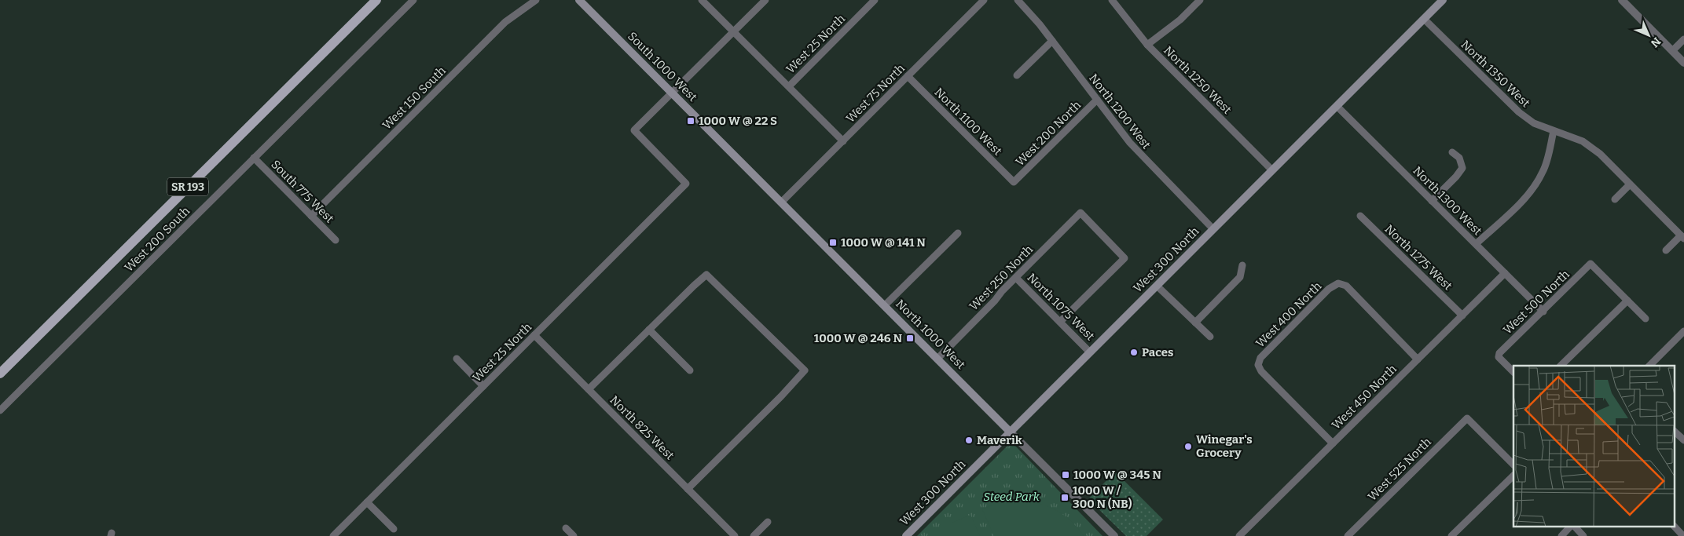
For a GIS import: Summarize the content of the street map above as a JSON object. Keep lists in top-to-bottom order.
{
  "streets": {
    "main road": [
      "South 1000 West",
      "SR 193",
      "West 300 North",
      "North 1000 West"
    ],
    "street": [
      "West 25 North",
      "North 1350 West",
      "North 1250 West",
      "West 75 North",
      "West 150 South",
      "North 1200 West",
      "North 1100 West",
      "West 200 North",
      "South 775 West",
      "North 1300 West",
      "West 200 South",
      "North 1275 West",
      "West 250 North",
      "West 500 North",
      "North 1075 West",
      "West 400 North",
      "West 450 North",
      "North 825 West",
      "West 525 North"
    ]
  },
  "crossings": [
    ["West 25 North", "South 1000 West"],
    ["West 25 North", "North 825 West"],
    ["South 1000 West", "North 1000 West"],
    ["North 1350 West", "West 300 North"],
    ["North 1250 West", "West 300 North"],
    ["West 75 North", "North 1100 West"],
    ["West 75 North", "North 1000 West"],
    ["West 150 South", "South 775 West"],
    ["North 1200 West", "West 200 North"],
    ["North 1200 West", "West 300 North"],
    ["North 1100 West", "West 200 North"],
    ["South 775 West", "West 200 South"],
    ["North 1300 West", "West 300 North"],
    ["North 1300 West", "West 500 North"],
    ["North 1300 West", "West 450 North"],
    ["North 1275 West", "West 450 North"],
    ["West 300 North", "North 1075 West"],
    ["West 300 North", "North 1000 West"],
    ["West 250 North", "North 1075 West"],
    ["West 250 North", "North 1000 West"],
    ["West 400 North", "West 450 North"]
  ],
  "parks": ["Steed Park"],
  "places": {
    "transit": [
      "1000 W @ 22 S",
      "1000 W @ 141 N",
      "1000 W @ 246 N",
      "1000 W @ 345 N",
      "1000 W / 300 N (NB)"
    ],
    "other": ["Paces", "Maverik", "Winegar's Grocery"]
  },
  "north": "bottom right"
}
